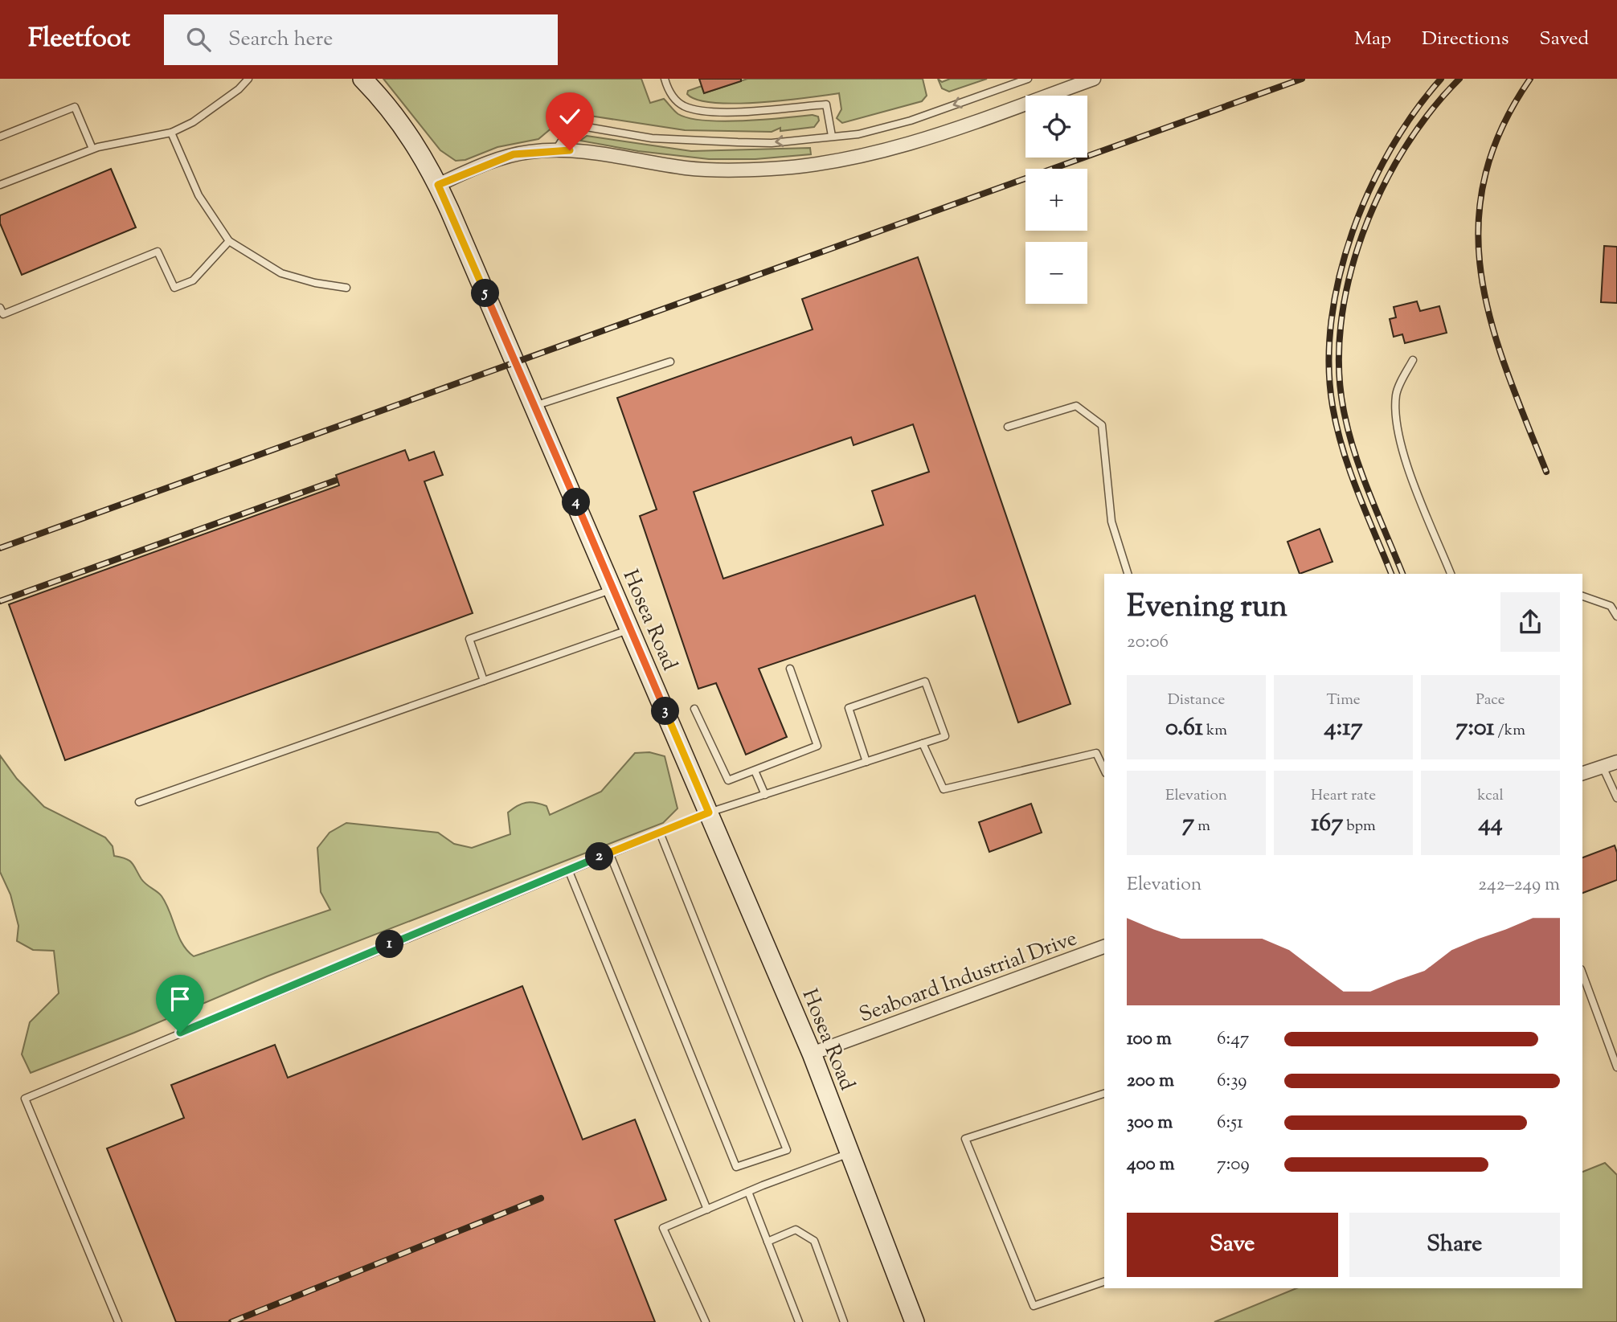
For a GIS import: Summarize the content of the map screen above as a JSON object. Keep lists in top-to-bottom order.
{
  "streets": {
    "street": ["Hosea Road", "Seaboard Industrial Drive"]
  },
  "crossings": [
    ["Hosea Road", "Seaboard Industrial Drive"]
  ],
  "page": {
    "header": "Fleetfoot",
    "search": "Search here",
    "nav": ["Map", "Directions", "Saved"],
    "map_buttons": ["+", "−"],
    "pins": [
      "5",
      "4",
      "3",
      "2",
      "1"
    ],
    "heading": ["Evening run", "20:06"],
    "stats": [
      ["Distance", "0.61 km"],
      ["Time", "4:17"],
      ["Pace", "7:01 /km"],
      ["Elevation", "7 m"],
      ["Heart rate", "167 bpm"],
      ["kcal", "44"]
    ],
    "chart": ["Elevation", "242–249 m"],
    "list": [
      {
        "name": "100 m",
        "note": "6:47"
      },
      {
        "name": "200 m",
        "note": "6:39"
      },
      {
        "name": "300 m",
        "note": "6:51"
      },
      {
        "name": "400 m",
        "note": "7:09"
      }
    ],
    "buttons": ["Save", "Share"]
  }
}
